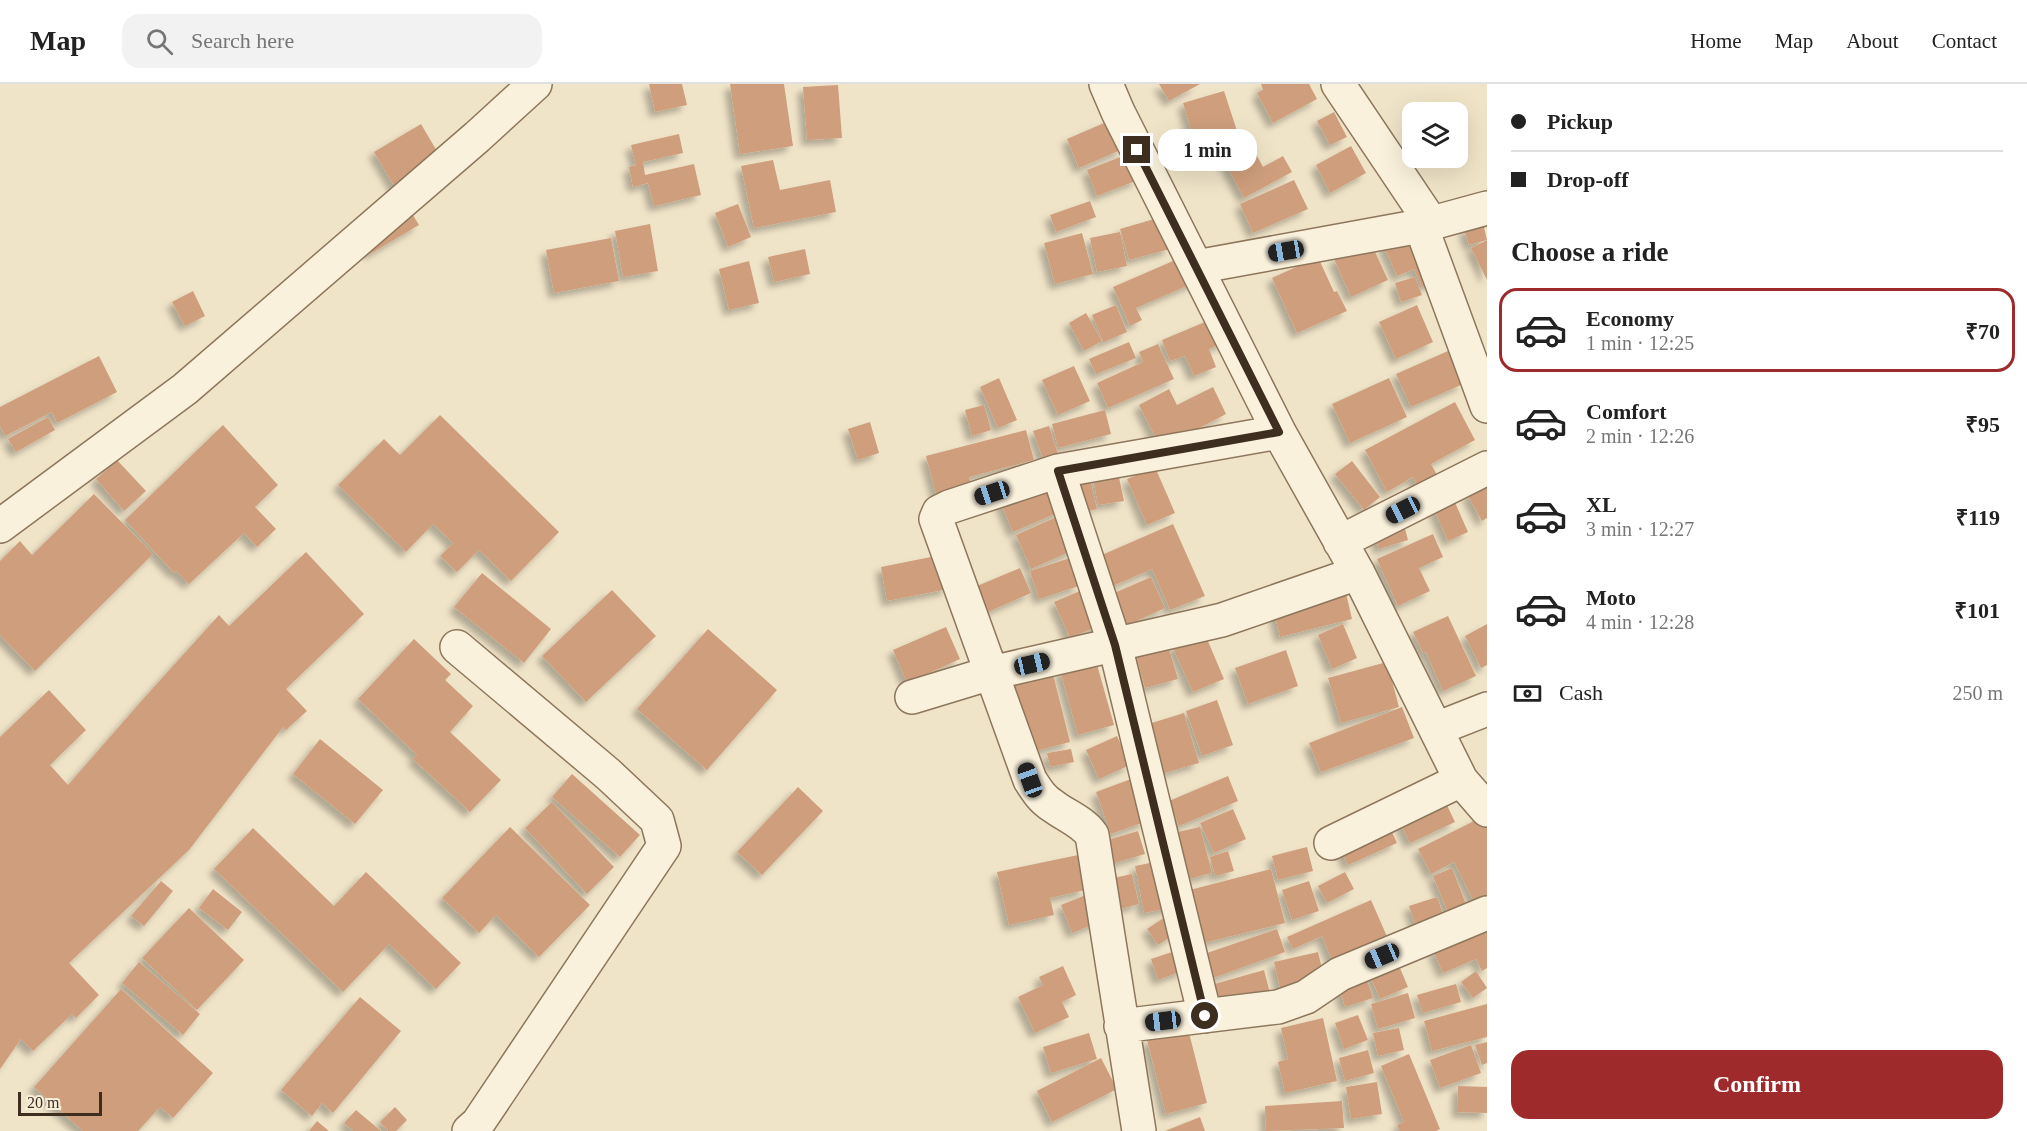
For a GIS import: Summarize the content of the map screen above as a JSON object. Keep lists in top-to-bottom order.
{
  "scale_bar": "20 m",
  "page": {
    "header": "Map",
    "search": "Search here",
    "nav": [
      "Home",
      "Map",
      "About",
      "Contact"
    ],
    "banner": ["Pickup", "Drop-off"],
    "bubble": "1 min",
    "heading": "Choose a ride",
    "list": [
      {
        "name": "Economy",
        "note": "1 min · 12:25",
        "value": "₹70"
      },
      {
        "name": "Comfort",
        "note": "2 min · 12:26",
        "value": "₹95"
      },
      {
        "name": "XL",
        "note": "3 min · 12:27",
        "value": "₹119"
      },
      {
        "name": "Moto",
        "note": "4 min · 12:28",
        "value": "₹101"
      }
    ],
    "pay": ["Cash", "250 m"],
    "buttons": "Confirm",
    "scale": "20 m"
  }
}
